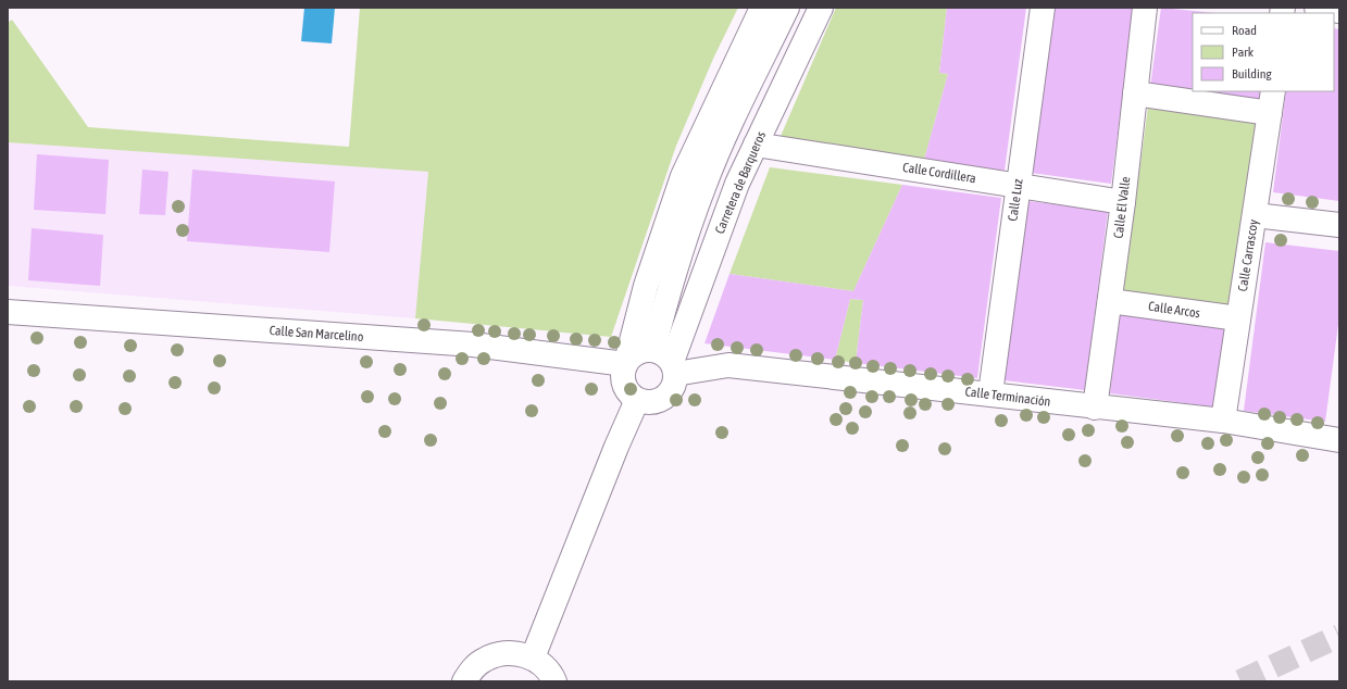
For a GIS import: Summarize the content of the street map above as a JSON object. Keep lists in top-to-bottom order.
{
  "streets": {
    "street": [
      "Calle Cordillera",
      "Carretera de Barqueros",
      "Calle Luz",
      "Calle El Valle",
      "Calle Carrascoy",
      "Calle Arcos",
      "Calle San Marcelino",
      "Calle Terminación"
    ]
  },
  "crossings": [
    ["Calle Cordillera", "Carretera de Barqueros"],
    ["Calle Cordillera", "Calle Luz"],
    ["Calle Cordillera", "Calle El Valle"],
    ["Carretera de Barqueros", "Calle San Marcelino"],
    ["Carretera de Barqueros", "Calle Terminación"],
    ["Calle Luz", "Calle Terminación"],
    ["Calle El Valle", "Calle Arcos"],
    ["Calle El Valle", "Calle Terminación"],
    ["Calle Carrascoy", "Calle Arcos"],
    ["Calle Carrascoy", "Calle Terminación"],
    ["Calle San Marcelino", "Calle Terminación"]
  ],
  "legend": ["Road", "Park", "Building"]
}
